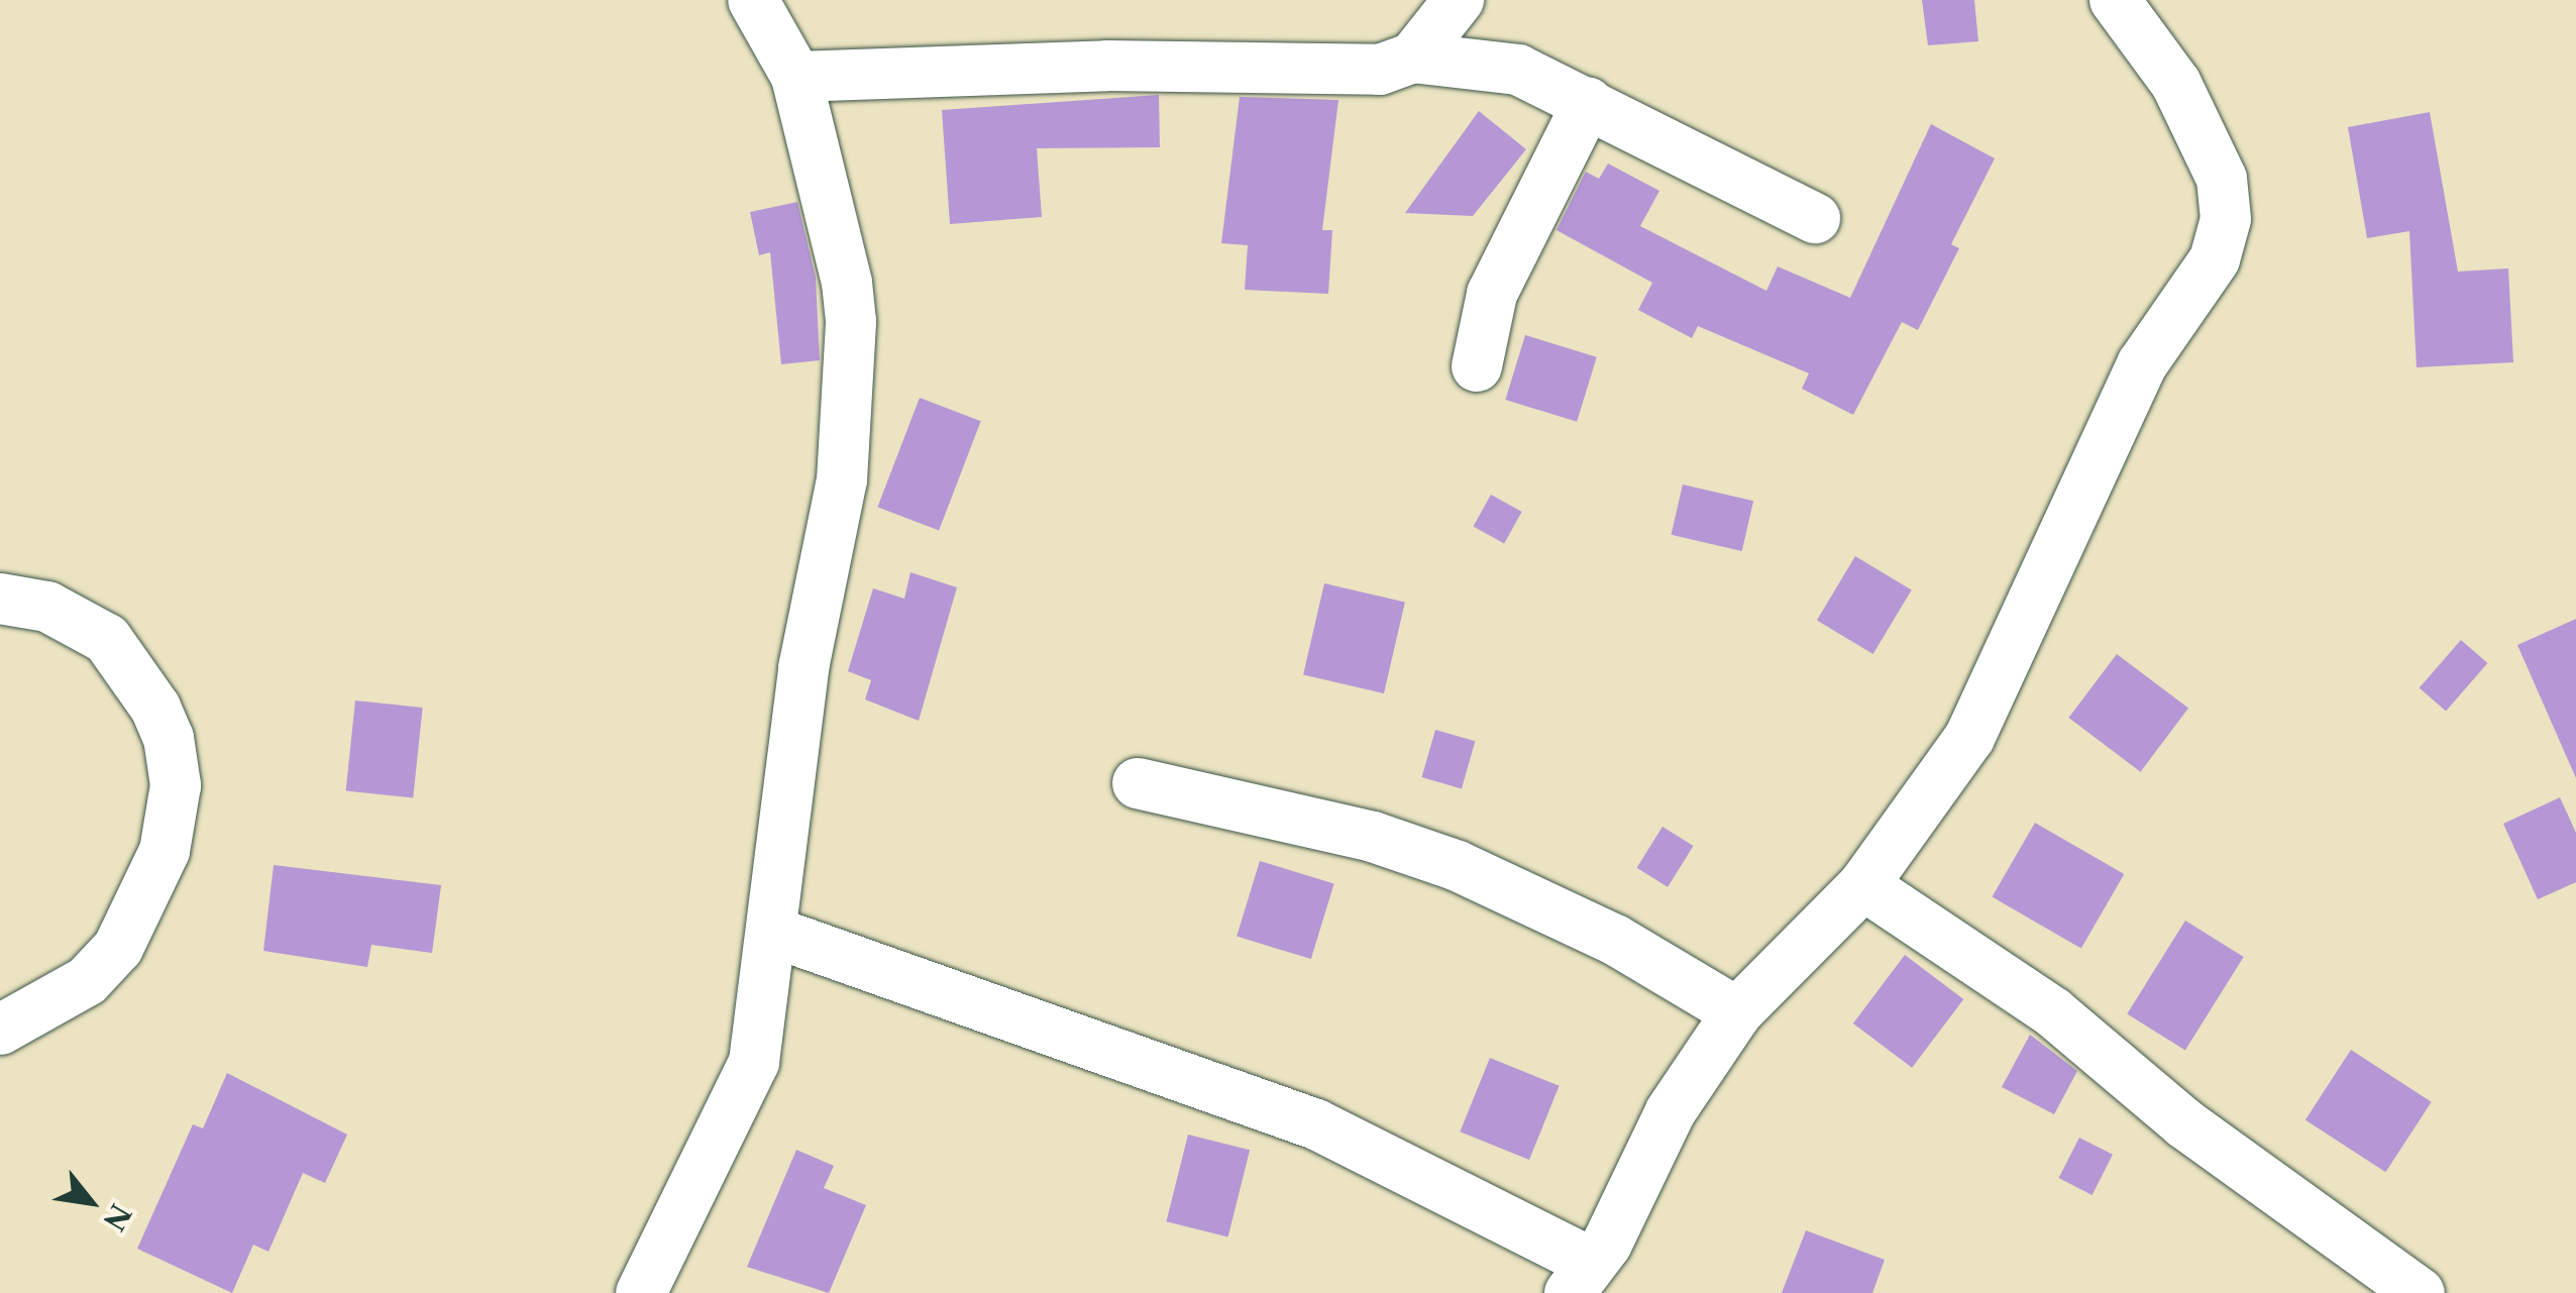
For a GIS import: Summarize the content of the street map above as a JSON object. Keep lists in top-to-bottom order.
{
  "north": "bottom right"
}
